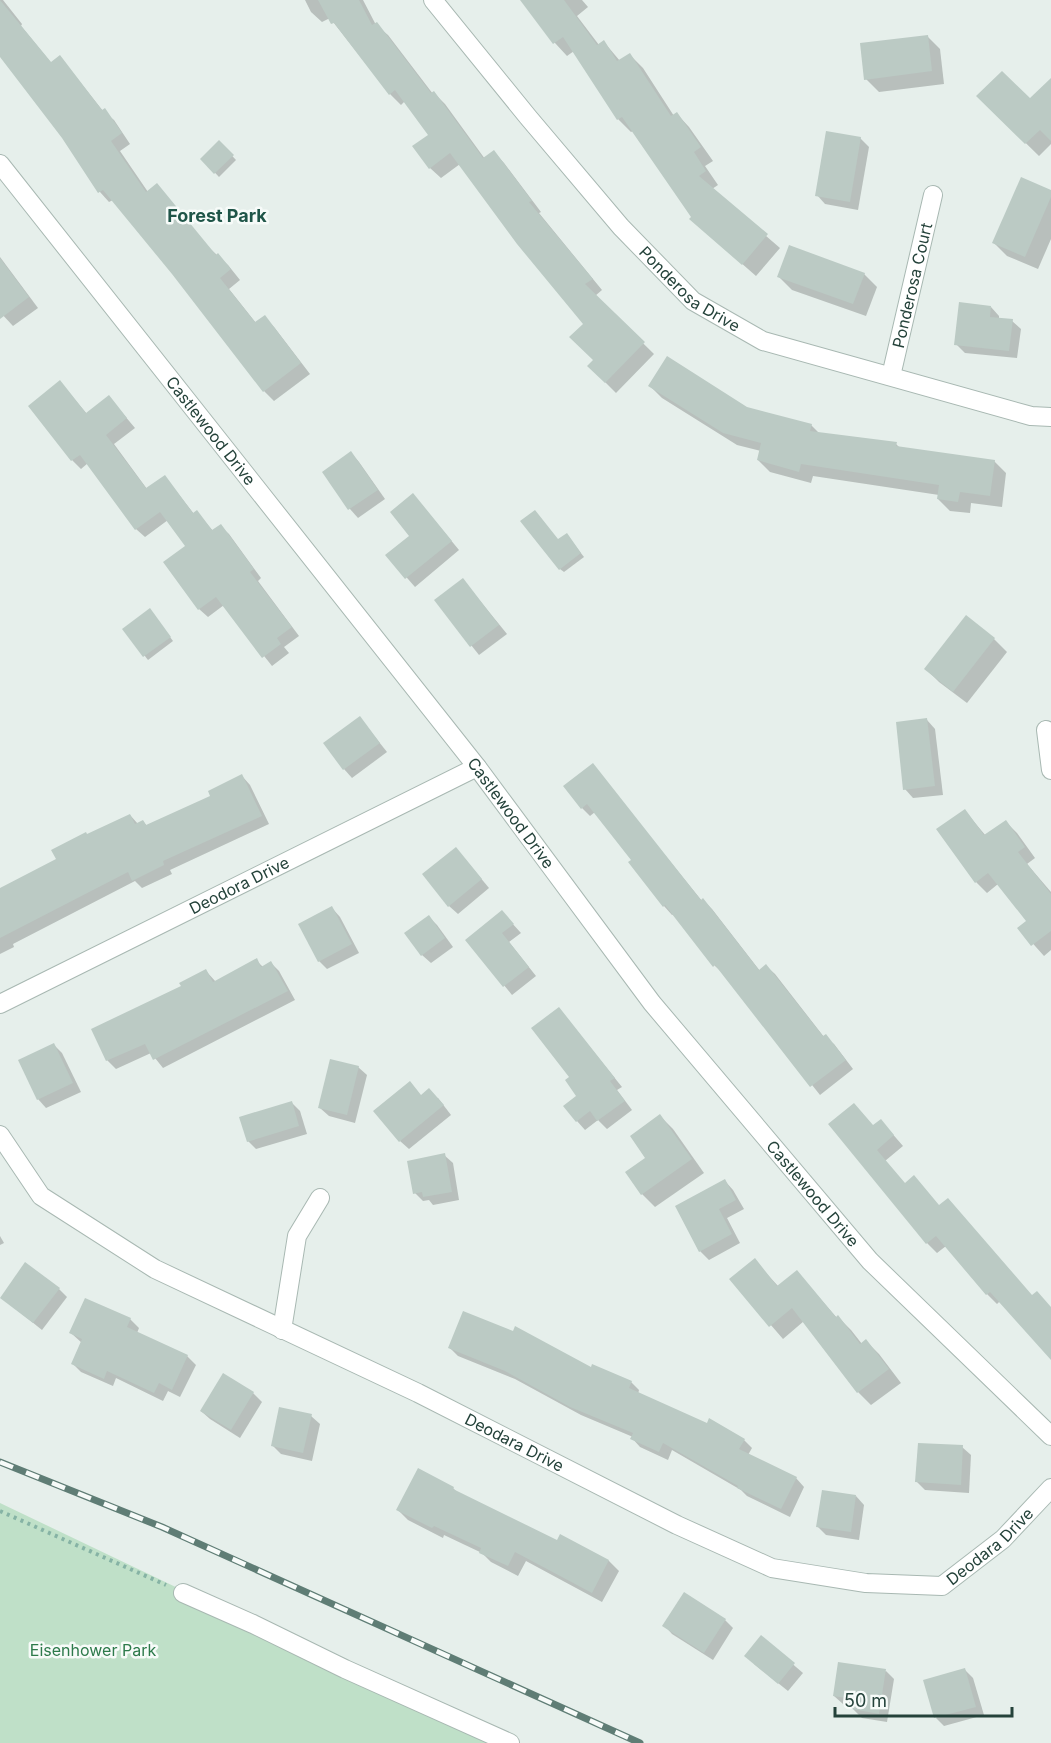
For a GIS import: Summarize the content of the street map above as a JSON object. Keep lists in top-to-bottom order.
{
  "streets": {
    "street": [
      "Ponderosa Court",
      "Ponderosa Drive",
      "Castlewood Drive",
      "Deodora Drive",
      "Deodara Drive"
    ]
  },
  "crossings": [
    ["Ponderosa Court", "Ponderosa Drive"],
    ["Castlewood Drive", "Deodora Drive"]
  ],
  "districts": ["Forest Park"],
  "parks": ["Eisenhower Park"],
  "scale_bar": "50 m"
}
